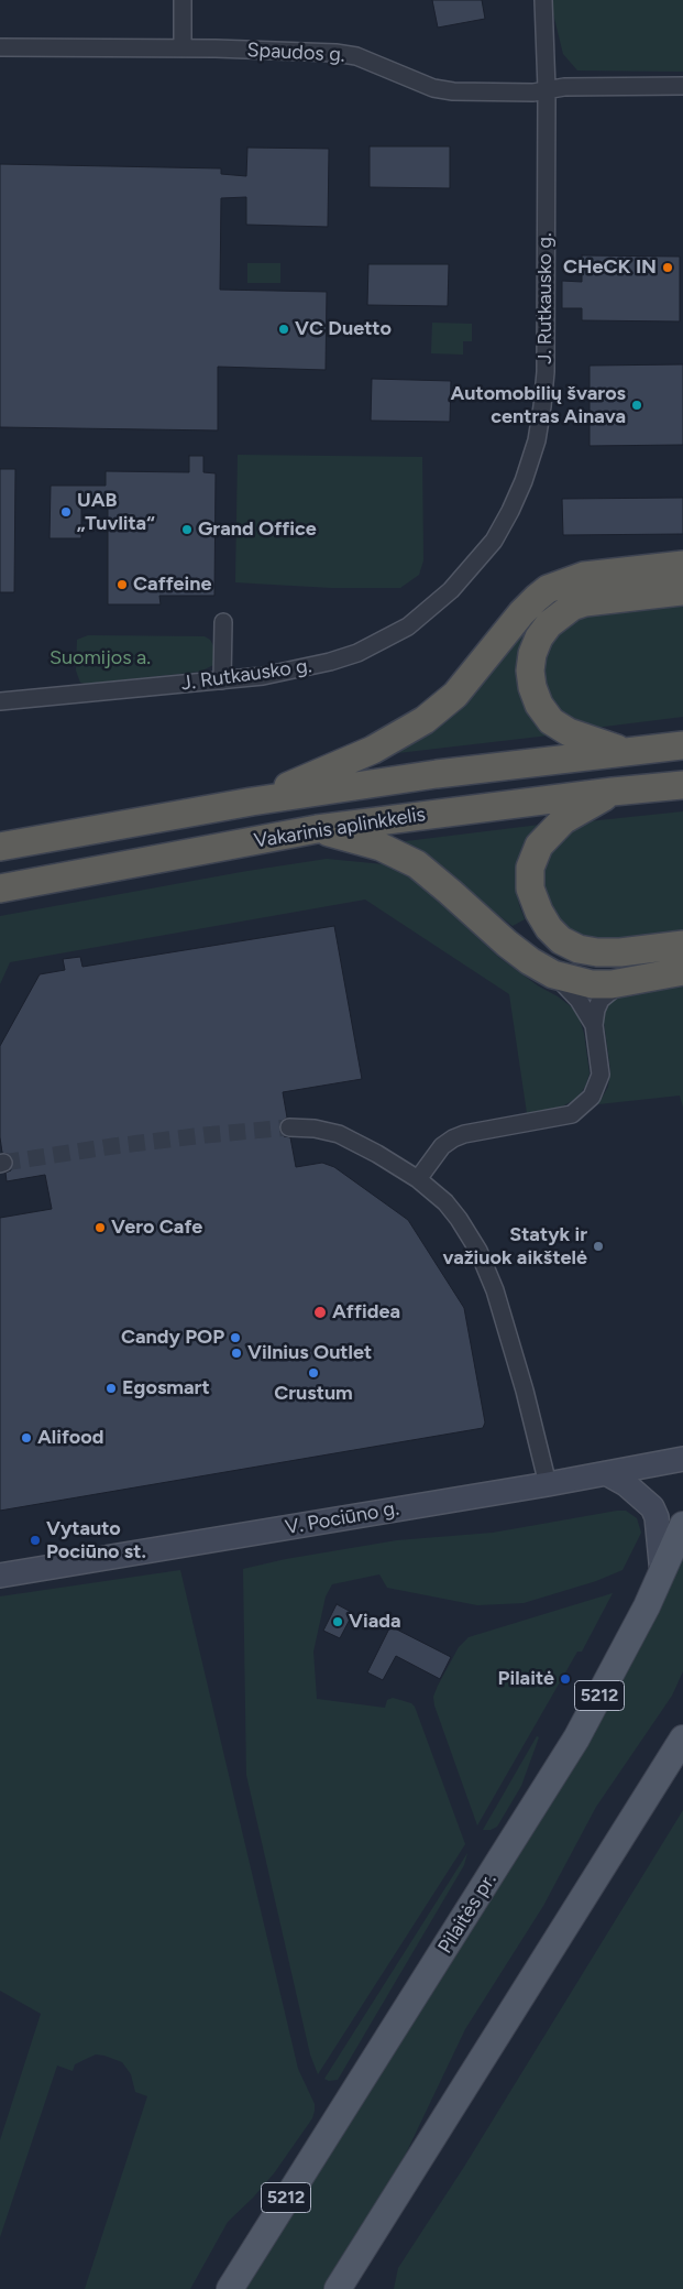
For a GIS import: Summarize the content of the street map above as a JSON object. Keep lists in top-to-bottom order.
{
  "streets": {
    "highway": ["Vakarinis aplinkkelis"],
    "main road": ["V. Pociūno g.", "5212", "Pilaitės pr."],
    "street": ["Spaudos g.", "J. Rutkausko g."]
  },
  "crossings": [
    ["Spaudos g.", "J. Rutkausko g."]
  ],
  "parks": ["Suomijos a."],
  "places": [
    "CHeCK IN",
    "VC Duetto",
    "Automobilių švaros centras Ainava",
    "UAB „Tuvlita“",
    "Grand Office",
    "Caffeine",
    "Vero Cafe",
    "Statyk ir važiuok aikštelė",
    "Affidea",
    "Candy POP",
    "Vilnius Outlet",
    "Crustum",
    "Egosmart",
    "Alifood",
    "Vytauto Pociūno st.",
    "Viada",
    "Pilaitė"
  ]
}
